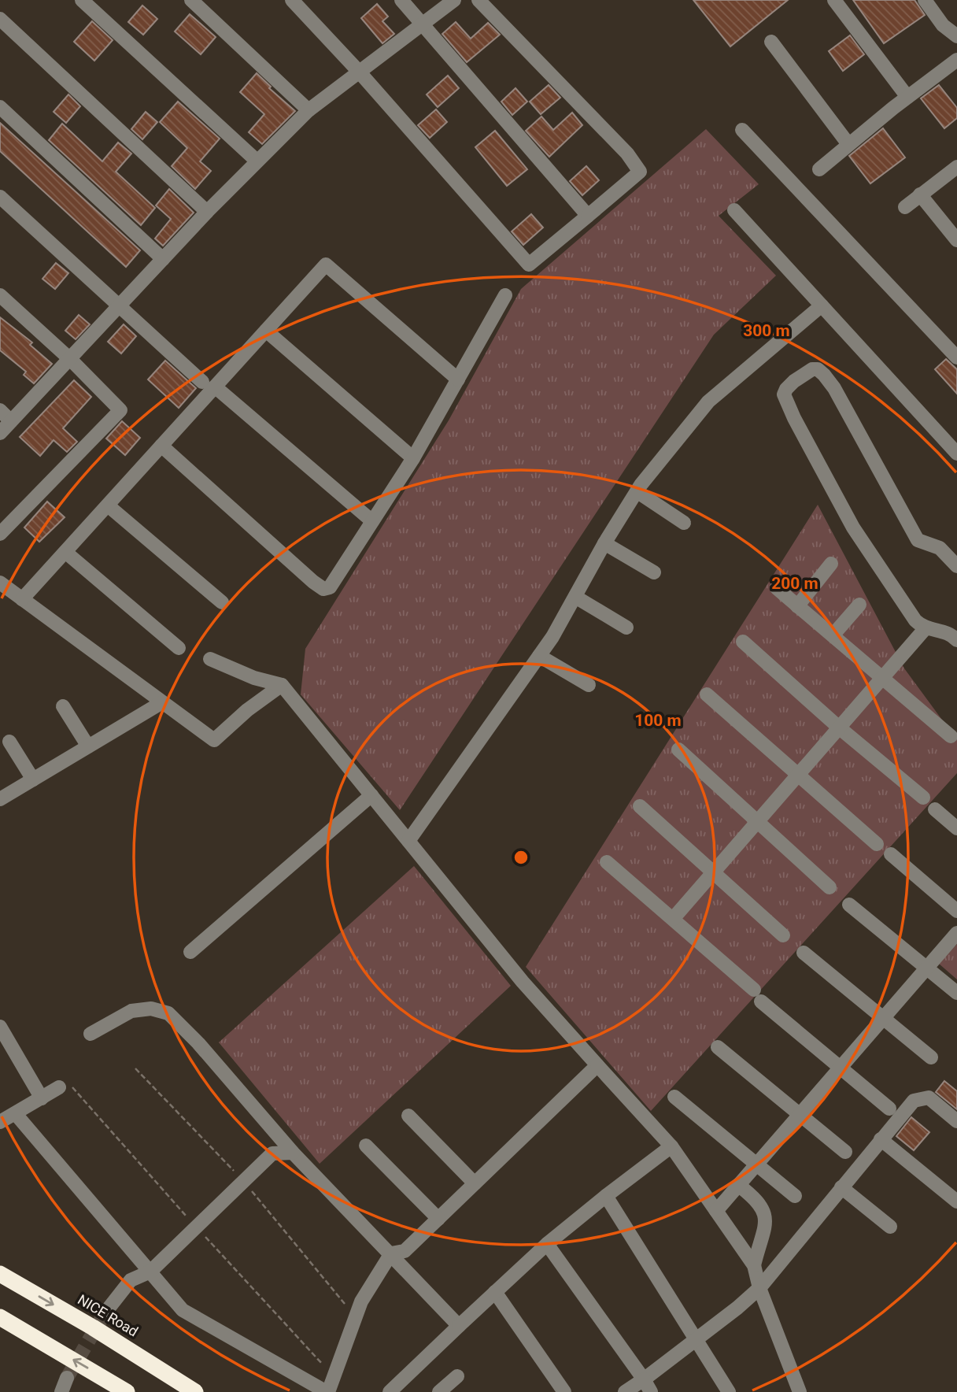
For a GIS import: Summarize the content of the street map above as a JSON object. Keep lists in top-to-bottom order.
{
  "streets": {
    "highway": ["NICE Road"]
  },
  "rings": ["300 m", "200 m", "100 m"]
}
